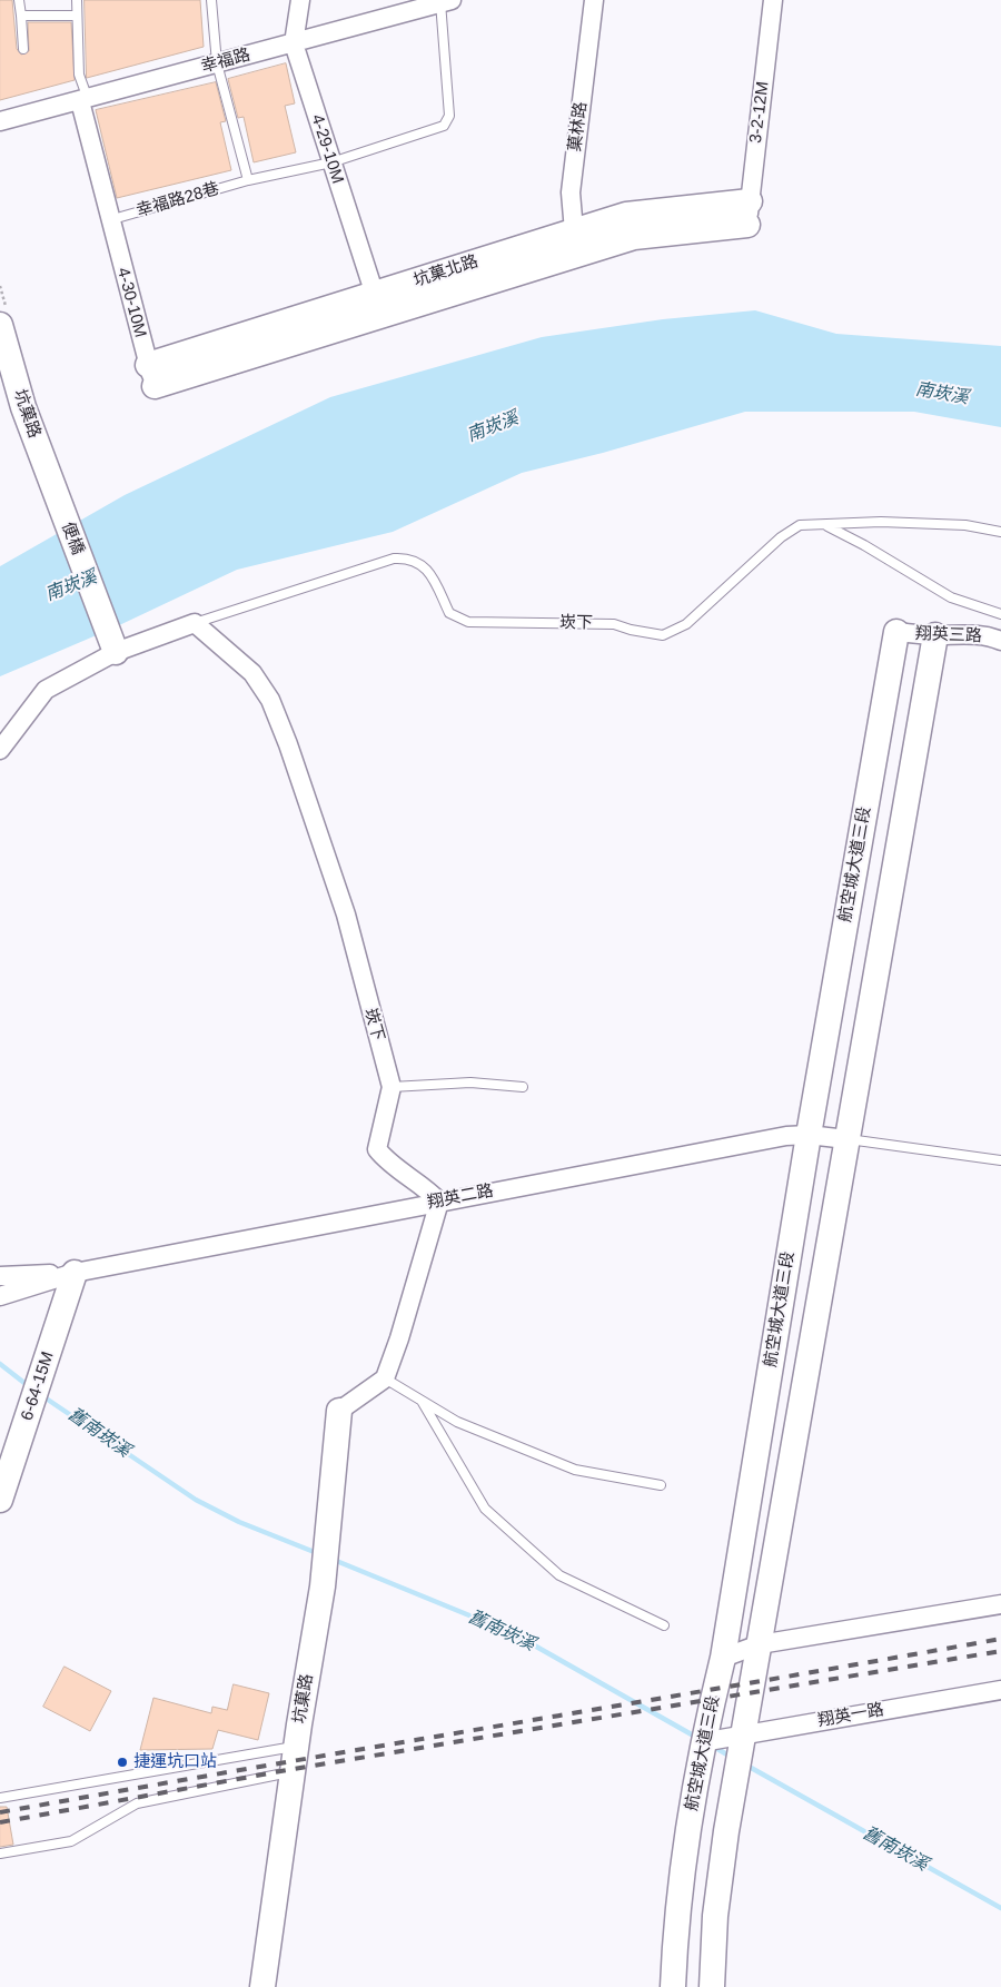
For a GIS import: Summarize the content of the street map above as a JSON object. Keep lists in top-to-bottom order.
{
  "streets": {
    "street": [
      "幸福路",
      "3-2-12M",
      "菓林路",
      "4-29-10M",
      "坑菓北路",
      "4-30-10M",
      "坑菓路",
      "便橋",
      "崁下",
      "翔英三路",
      "航空城大道三段",
      "翔英二路",
      "6-64-15M",
      "翔英一路"
    ],
    "lane": ["幸福路28巷"]
  },
  "crossings": [
    ["幸福路", "4-29-10M"],
    ["幸福路", "幸福路28巷"],
    ["3-2-12M", "坑菓北路"],
    ["菓林路", "坑菓北路"],
    ["4-29-10M", "幸福路28巷"],
    ["4-29-10M", "坑菓北路"],
    ["幸福路28巷", "4-30-10M"],
    ["坑菓北路", "4-30-10M"],
    ["坑菓路", "便橋"],
    ["便橋", "崁下"],
    ["崁下", "翔英二路"],
    ["翔英三路", "航空城大道三段"],
    ["航空城大道三段", "翔英二路"],
    ["航空城大道三段", "翔英一路"],
    ["翔英二路", "6-64-15M"]
  ],
  "water": ["南崁溪", "舊南崁溪"],
  "places": ["捷運坑口站"]
}
